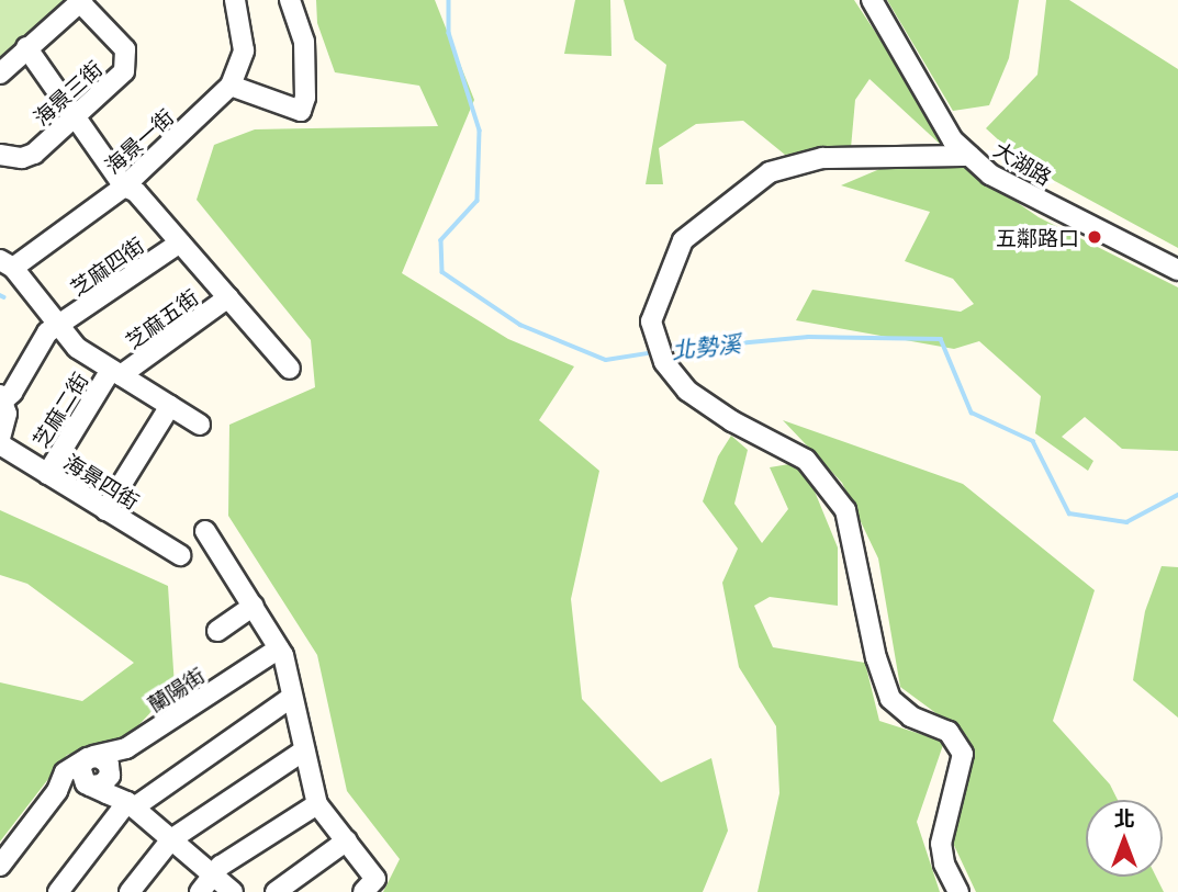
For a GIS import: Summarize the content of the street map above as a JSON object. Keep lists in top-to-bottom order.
{
  "streets": {
    "street": [
      "海景三街",
      "海景一街",
      "大湖路",
      "芝麻四街",
      "芝麻五街",
      "芝麻二街",
      "海景四街",
      "蘭陽街"
    ]
  },
  "crossings": [
    ["芝麻五街", "芝麻二街"],
    ["芝麻二街", "海景四街"]
  ],
  "water": ["北勢溪"],
  "places": ["五鄰路口"],
  "north": "top"
}
